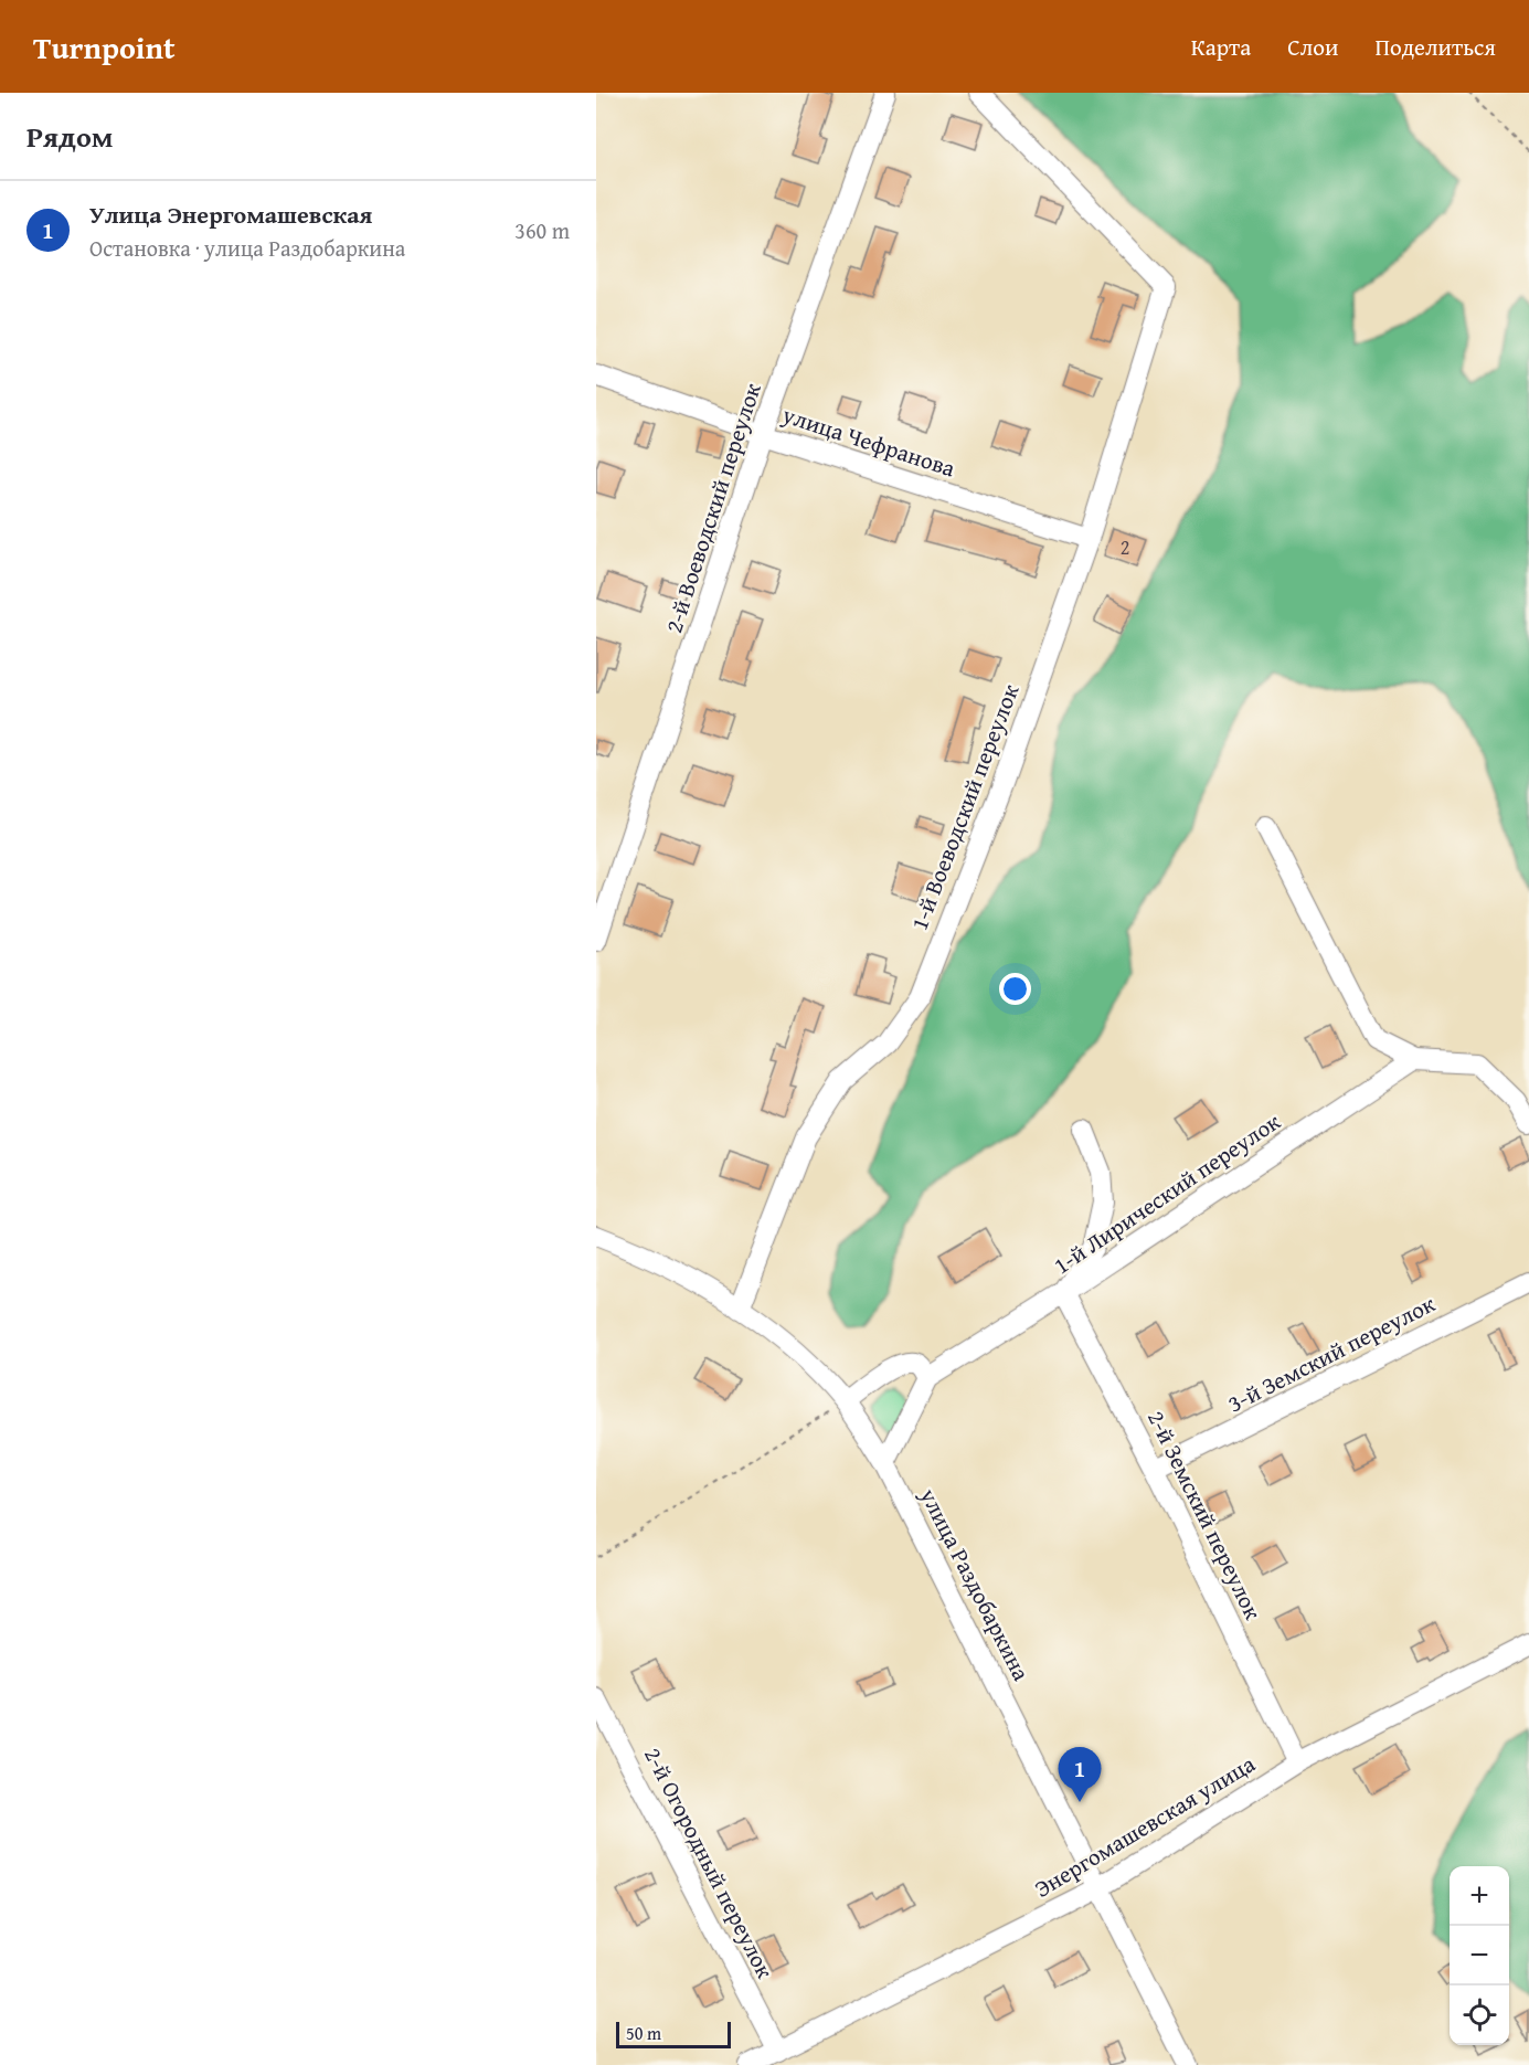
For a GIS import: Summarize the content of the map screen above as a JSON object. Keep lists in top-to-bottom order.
{
  "streets": {
    "street": [
      "улица Чефранова",
      "2-й Воеводский переулок",
      "1-й Воеводский переулок",
      "1-й Лирический переулок",
      "3-й Земский переулок",
      "2-й Земский переулок",
      "улица Раздобаркина",
      "Энергомашевская улица",
      "2-й Огородный переулок"
    ]
  },
  "crossings": [
    ["улица Чефранова", "2-й Воеводский переулок"],
    ["улица Чефранова", "1-й Воеводский переулок"],
    ["1-й Воеводский переулок", "улица Раздобаркина"],
    ["1-й Лирический переулок", "2-й Земский переулок"],
    ["3-й Земский переулок", "2-й Земский переулок"],
    ["2-й Земский переулок", "Энергомашевская улица"],
    ["улица Раздобаркина", "Энергомашевская улица"],
    ["Энергомашевская улица", "2-й Огородный переулок"]
  ],
  "house_numbers": ["2"],
  "scale_bar": "50 m",
  "page": {
    "header": "Turnpoint",
    "nav": ["Карта", "Слои", "Поделиться"],
    "heading": "Рядом",
    "list": [
      {
        "mark": "1",
        "name": "Улица Энергомашевская",
        "note": "Остановка · улица Раздобаркина",
        "value": "360 m"
      }
    ],
    "pins": "1",
    "map_buttons": ["+", "−"],
    "scale": "50 m"
  }
}
